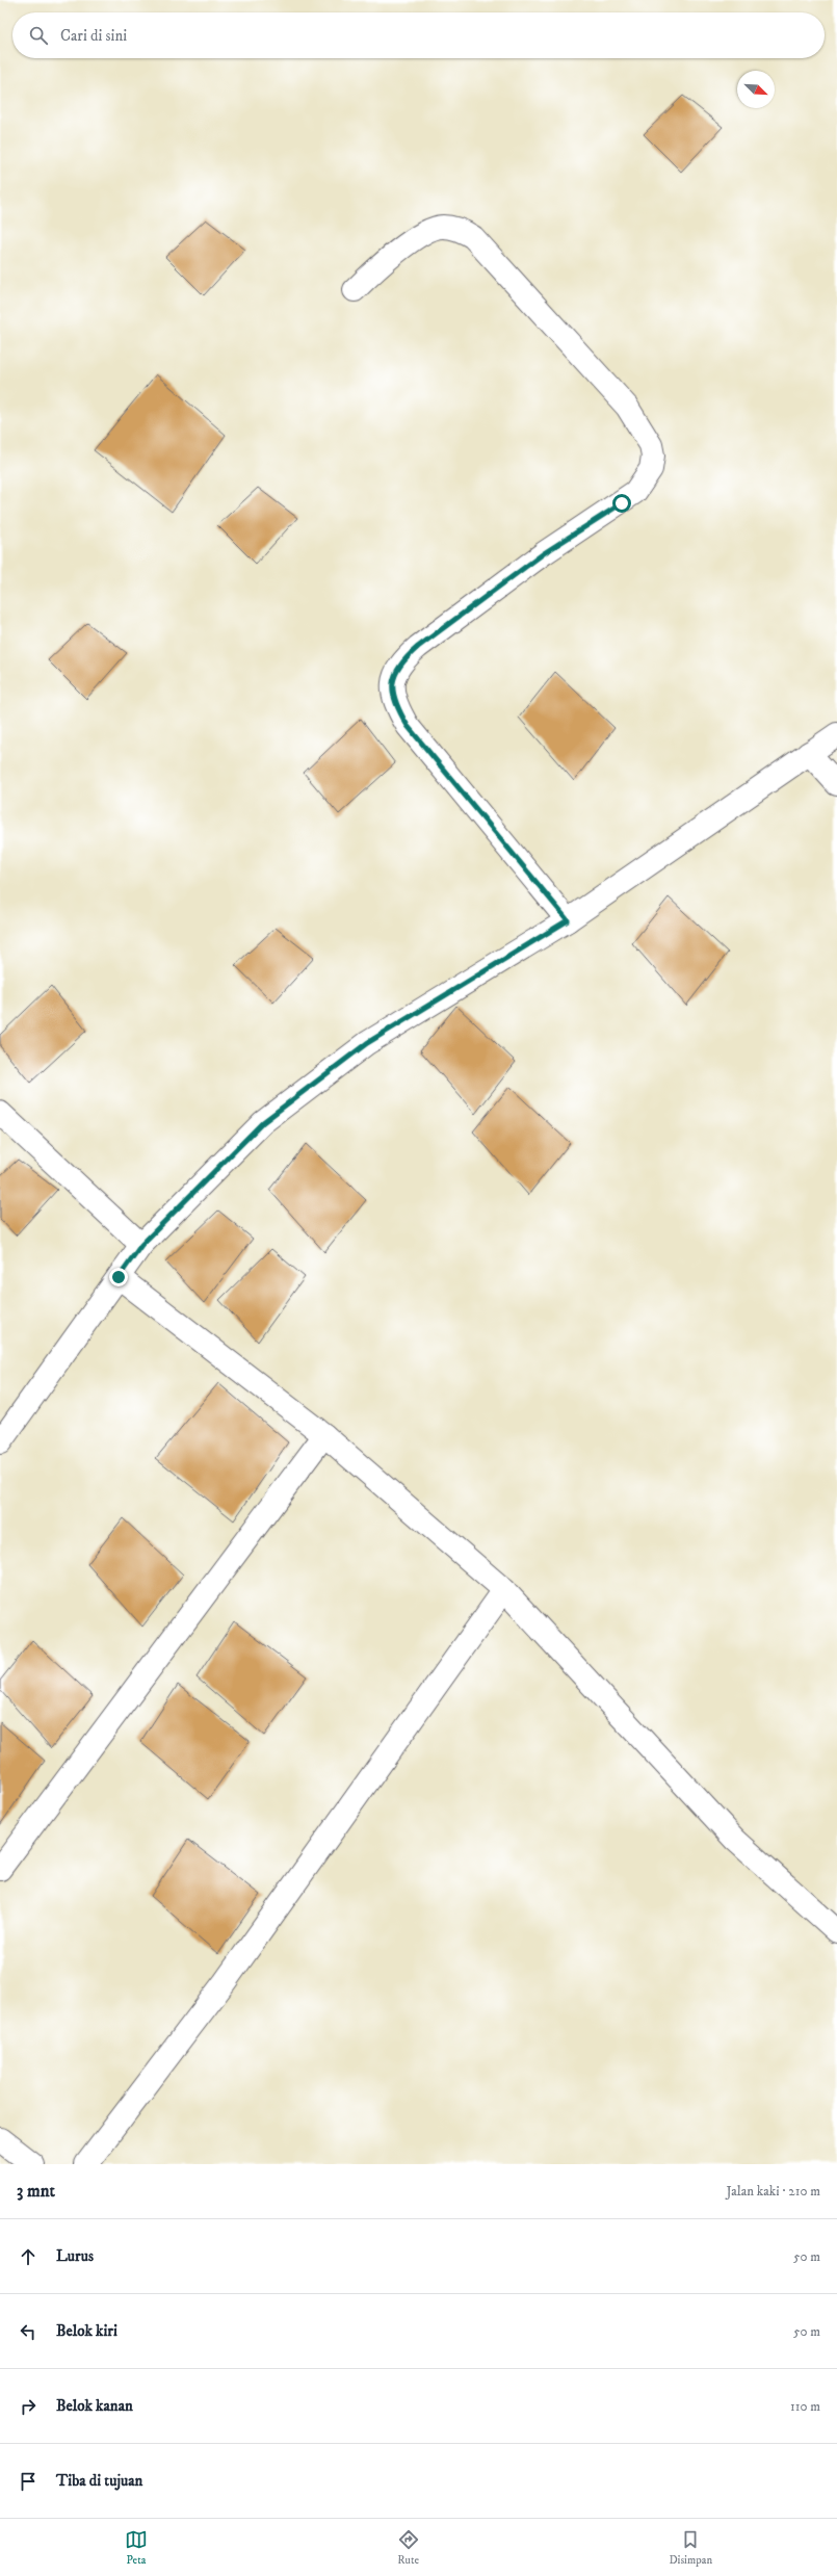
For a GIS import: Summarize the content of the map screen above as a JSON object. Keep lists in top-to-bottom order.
{
  "north": "bottom right",
  "page": {
    "search": "Cari di sini",
    "heading": ["3 mnt", "Jalan kaki · 210 m"],
    "list": [
      ["Lurus", "50 m"],
      ["Belok kiri", "50 m"],
      ["Belok kanan", "110 m"],
      "Tiba di tujuan"
    ],
    "nav": ["Peta", "Rute", "Disimpan"]
  }
}
